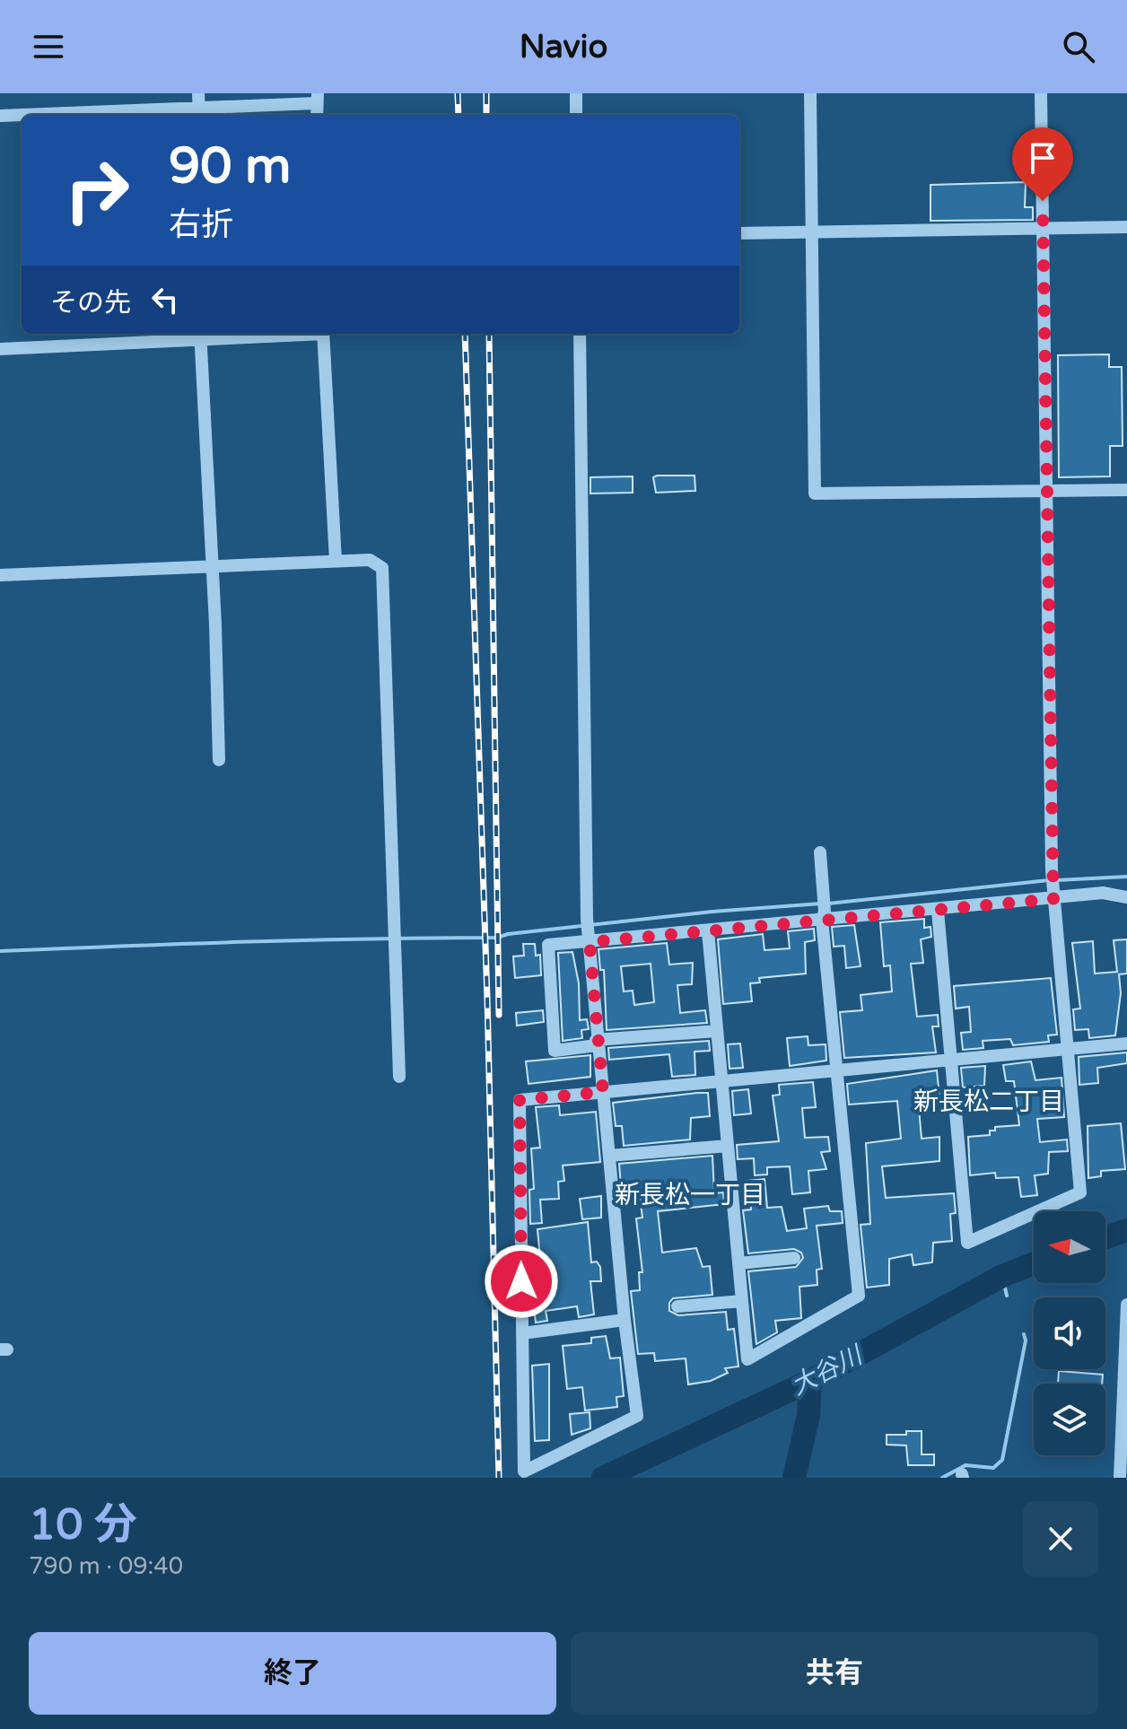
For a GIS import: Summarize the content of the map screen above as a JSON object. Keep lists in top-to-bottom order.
{
  "districts": ["新長松二丁目", "新長松一丁目"],
  "water": ["大谷川"],
  "north": "left",
  "page": {
    "header": "Navio",
    "turn": ["90 m", "右折"],
    "then": "その先",
    "heading": ["10 分", "790 m · 09:40"],
    "buttons": ["終了", "共有"]
  }
}
